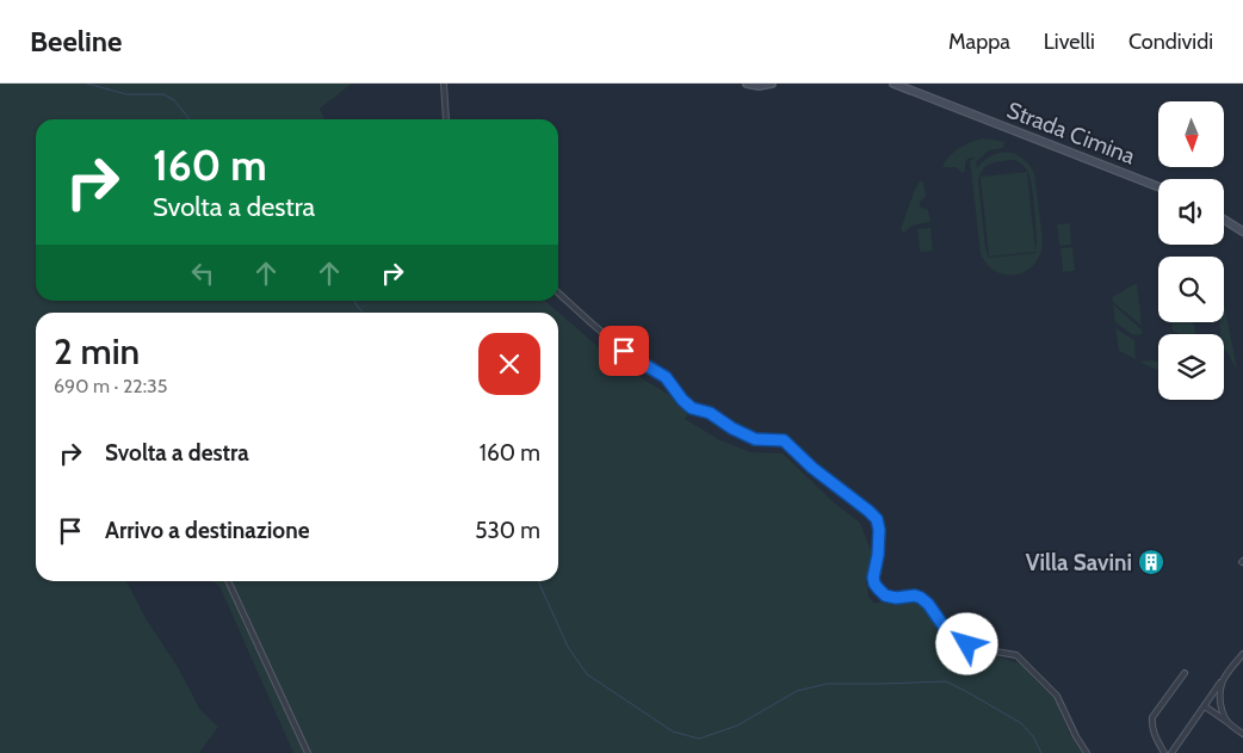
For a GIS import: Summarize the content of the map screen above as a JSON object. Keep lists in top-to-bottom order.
{
  "streets": {
    "main road": ["Strada Cimina"]
  },
  "places": {
    "building": ["Villa Savini"]
  },
  "north": "bottom",
  "page": {
    "header": "Beeline",
    "nav": ["Mappa", "Livelli", "Condividi"],
    "turn": ["160 m", "Svolta a destra"],
    "heading": ["2 min", "690 m · 22:35"],
    "list": [
      {
        "name": "Svolta a destra",
        "value": "160 m"
      },
      {
        "name": "Arrivo a destinazione",
        "value": "530 m"
      }
    ]
  }
}
